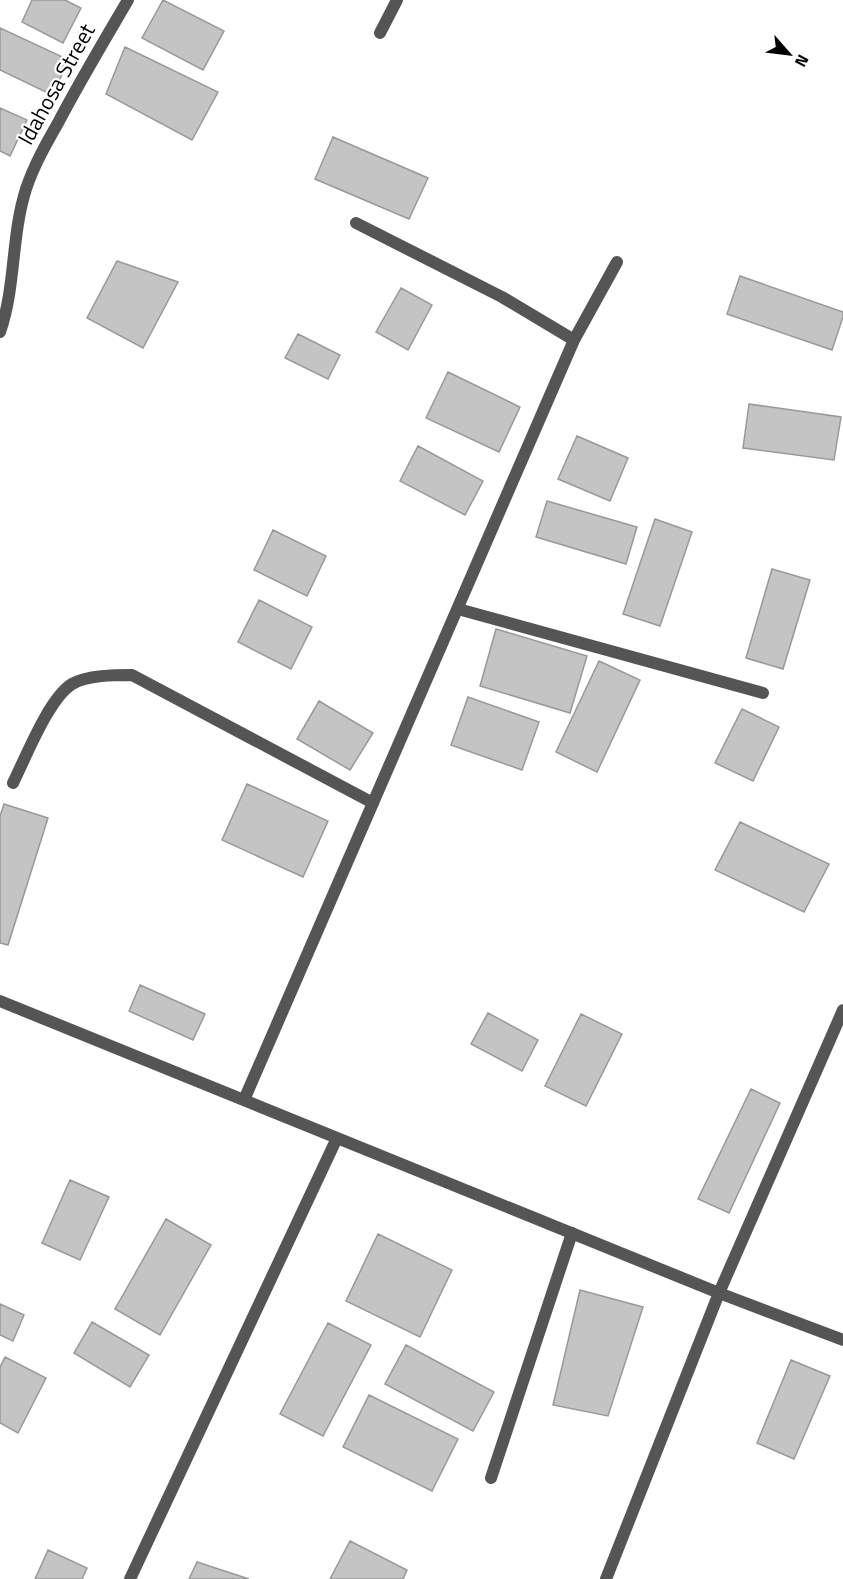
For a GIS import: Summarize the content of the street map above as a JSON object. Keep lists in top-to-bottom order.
{
  "streets": {
    "street": ["Idahosa Street"]
  },
  "north": "bottom right"
}
